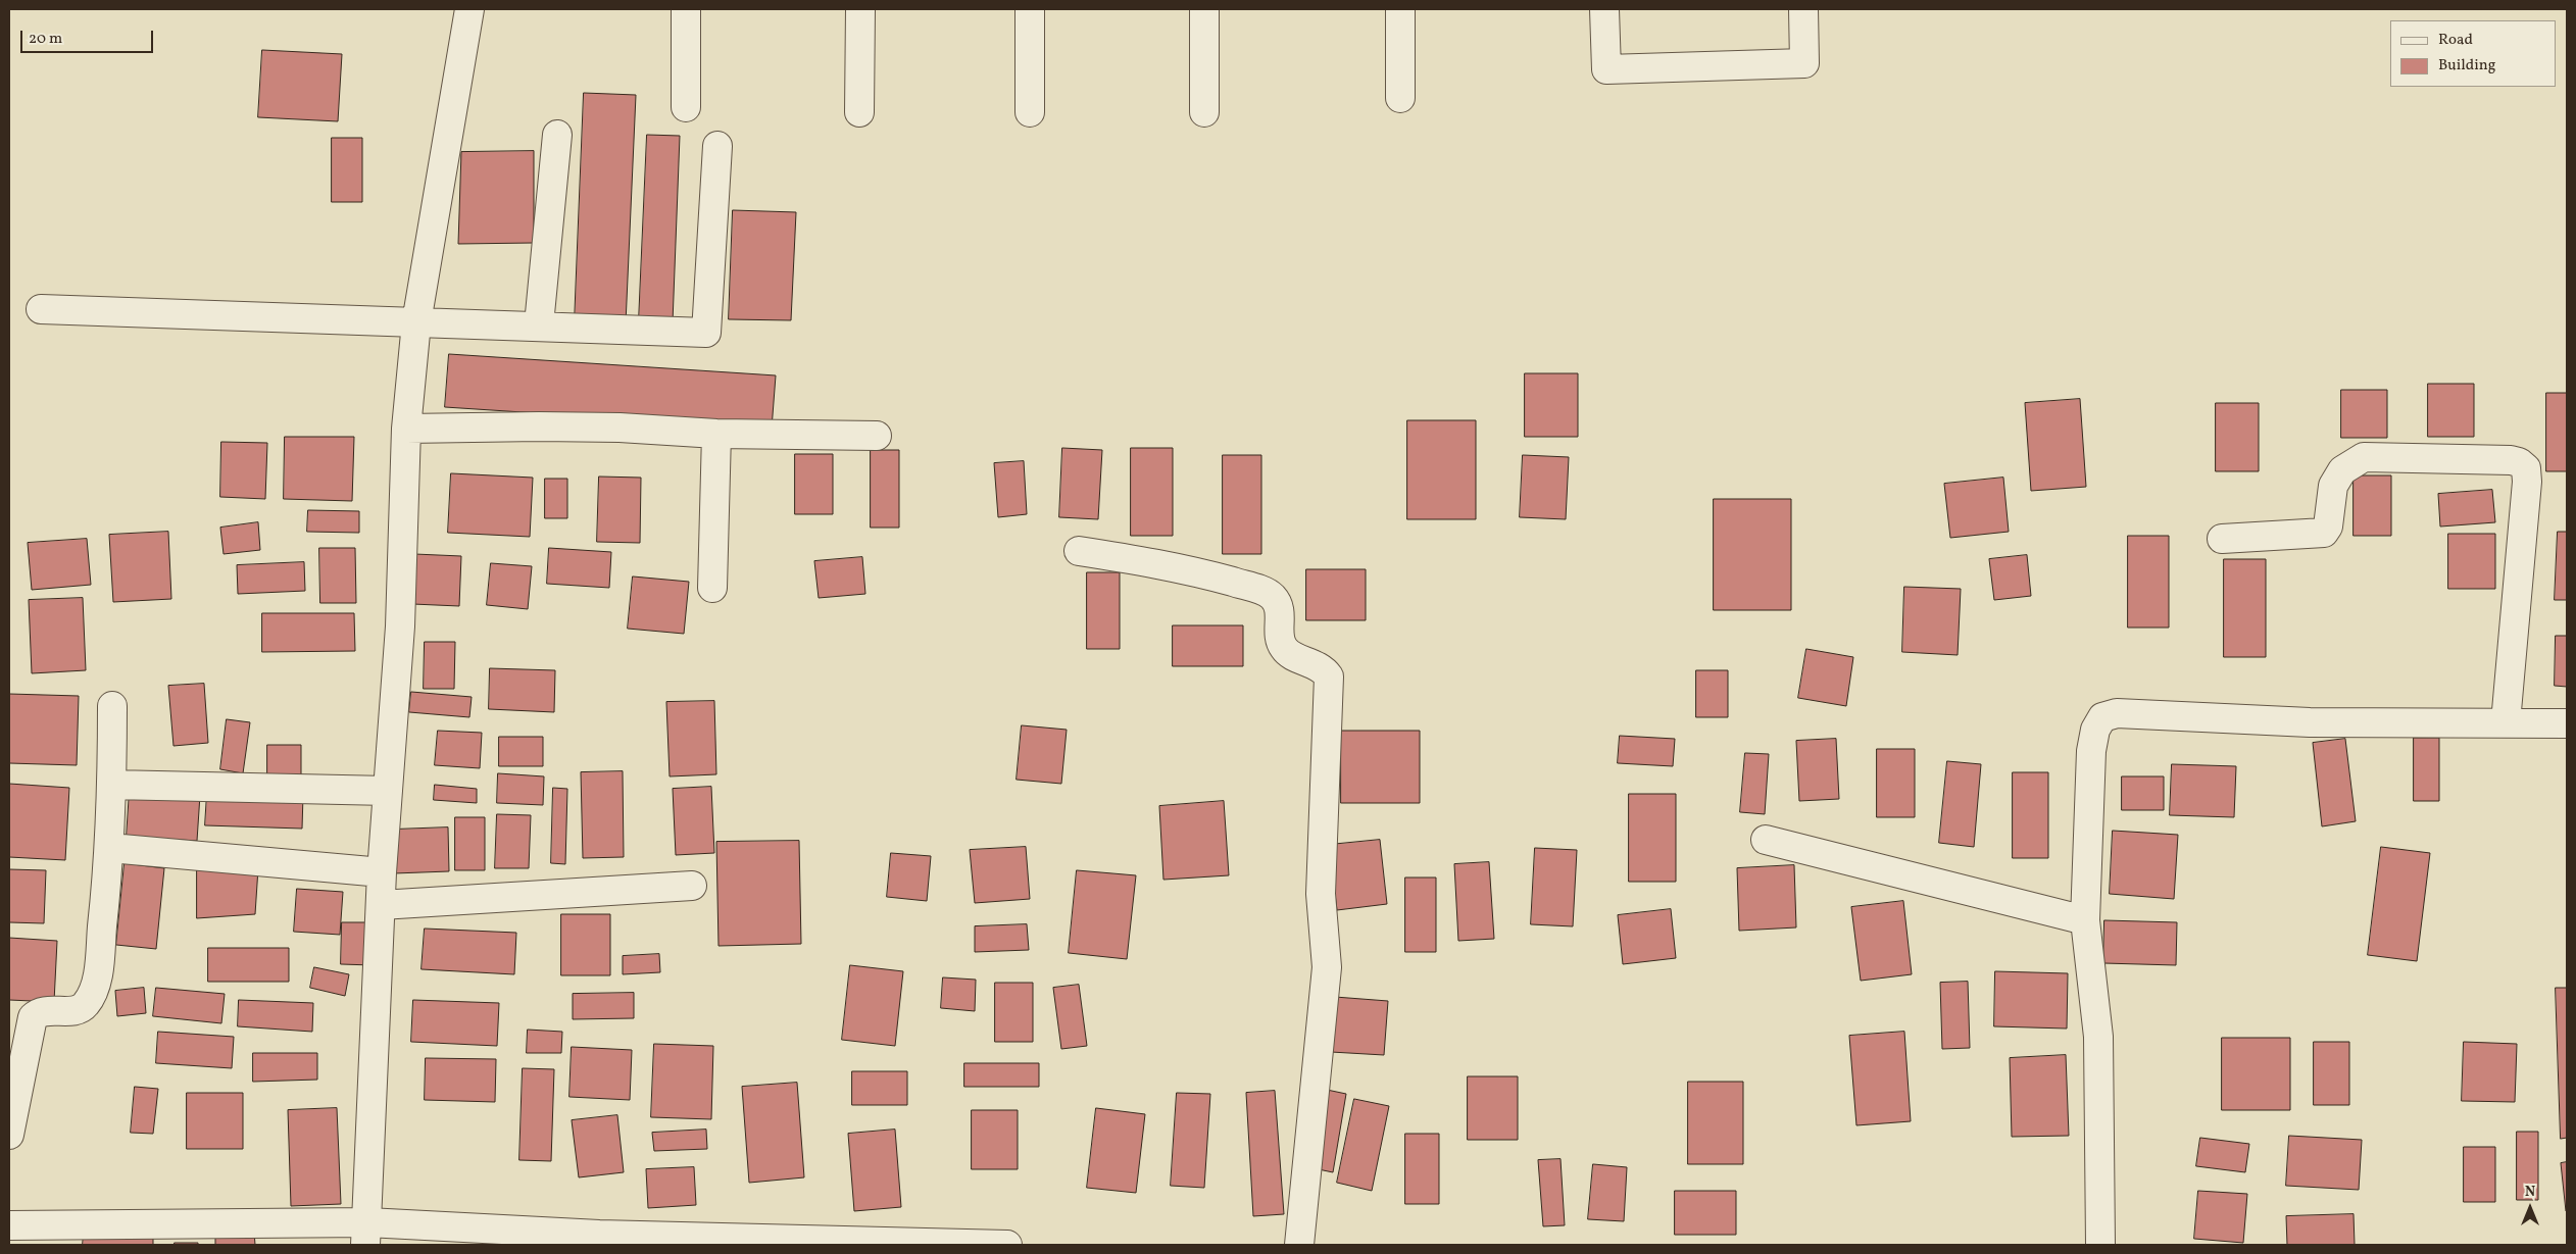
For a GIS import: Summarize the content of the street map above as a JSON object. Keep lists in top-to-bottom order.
{
  "legend": ["Road", "Building"],
  "scale_bar": "20 m",
  "north": "top"
}
